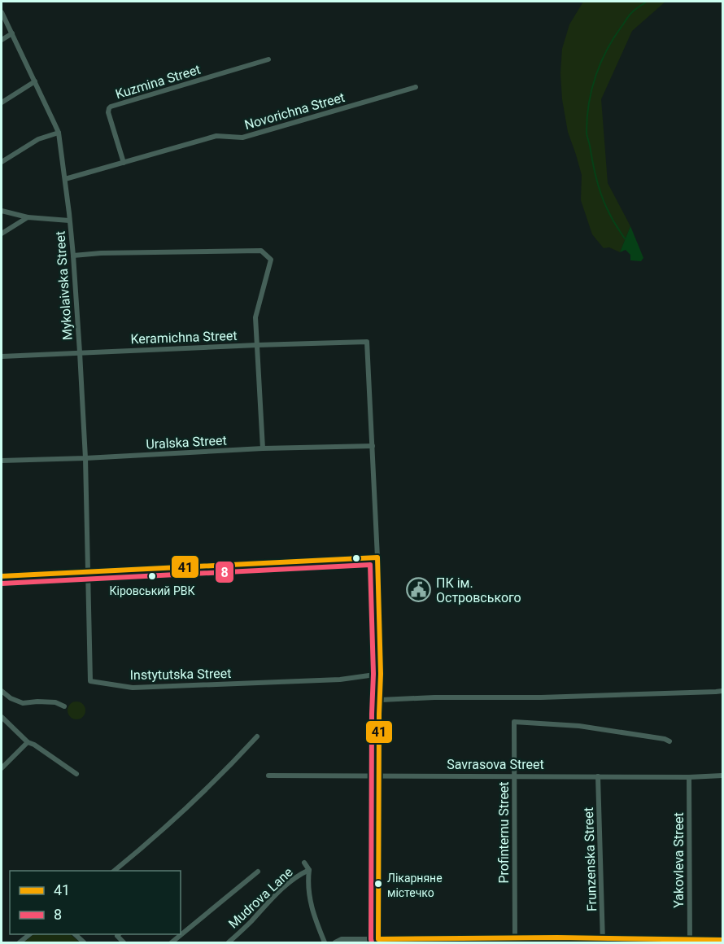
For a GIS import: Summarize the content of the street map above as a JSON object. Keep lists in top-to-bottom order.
{
  "streets": {
    "street": [
      "Kuzmina Street",
      "Novorichna Street",
      "Mykolaivska Street",
      "Keramichna Street",
      "Uralska Street",
      "Instytutska Street",
      "Savrasova Street",
      "Profinternu Street",
      "Frunzenska Street",
      "Yakovleva Street",
      "Mudrova Lane"
    ]
  },
  "crossings": [
    ["Kuzmina Street", "Novorichna Street"],
    ["Novorichna Street", "Mykolaivska Street"],
    ["Mykolaivska Street", "Keramichna Street"],
    ["Mykolaivska Street", "Uralska Street"],
    ["Mykolaivska Street", "Instytutska Street"],
    ["Keramichna Street", "Uralska Street"],
    ["Savrasova Street", "Profinternu Street"],
    ["Savrasova Street", "Frunzenska Street"],
    ["Savrasova Street", "Yakovleva Street"]
  ],
  "places": {
    "other": ["Кіровський РВК", "Лікарняне містечко"],
    "public building": ["ПК ім. Островського"]
  },
  "lines": ["transit line 41", "transit line 8"],
  "legend": ["41", "8"]
}
